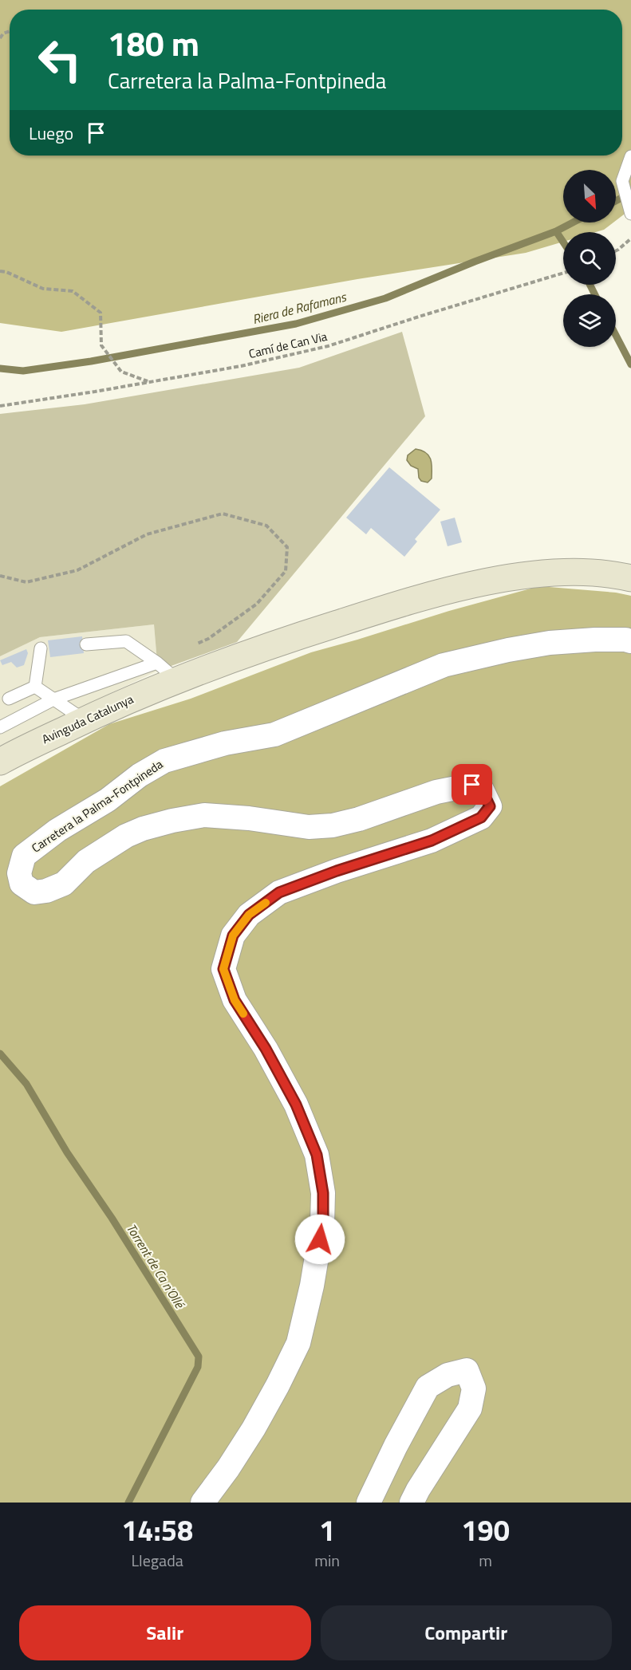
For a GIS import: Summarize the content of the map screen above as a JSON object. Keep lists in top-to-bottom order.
{
  "streets": {
    "main road": ["Avinguda Catalunya"],
    "street": ["Carretera la Palma-Fontpineda"],
    "path": ["Camí de Can Via"]
  },
  "water": ["Riera de Rafamans", "Torrent de Ca n'Ollé"],
  "north": "bottom right",
  "page": {
    "turn": ["180 m", "Carretera la Palma-Fontpineda"],
    "then": "Luego",
    "eta": [
      "14:58",
      "Llegada",
      "1",
      "min",
      "190",
      "m"
    ],
    "buttons": ["Salir", "Compartir"]
  }
}
